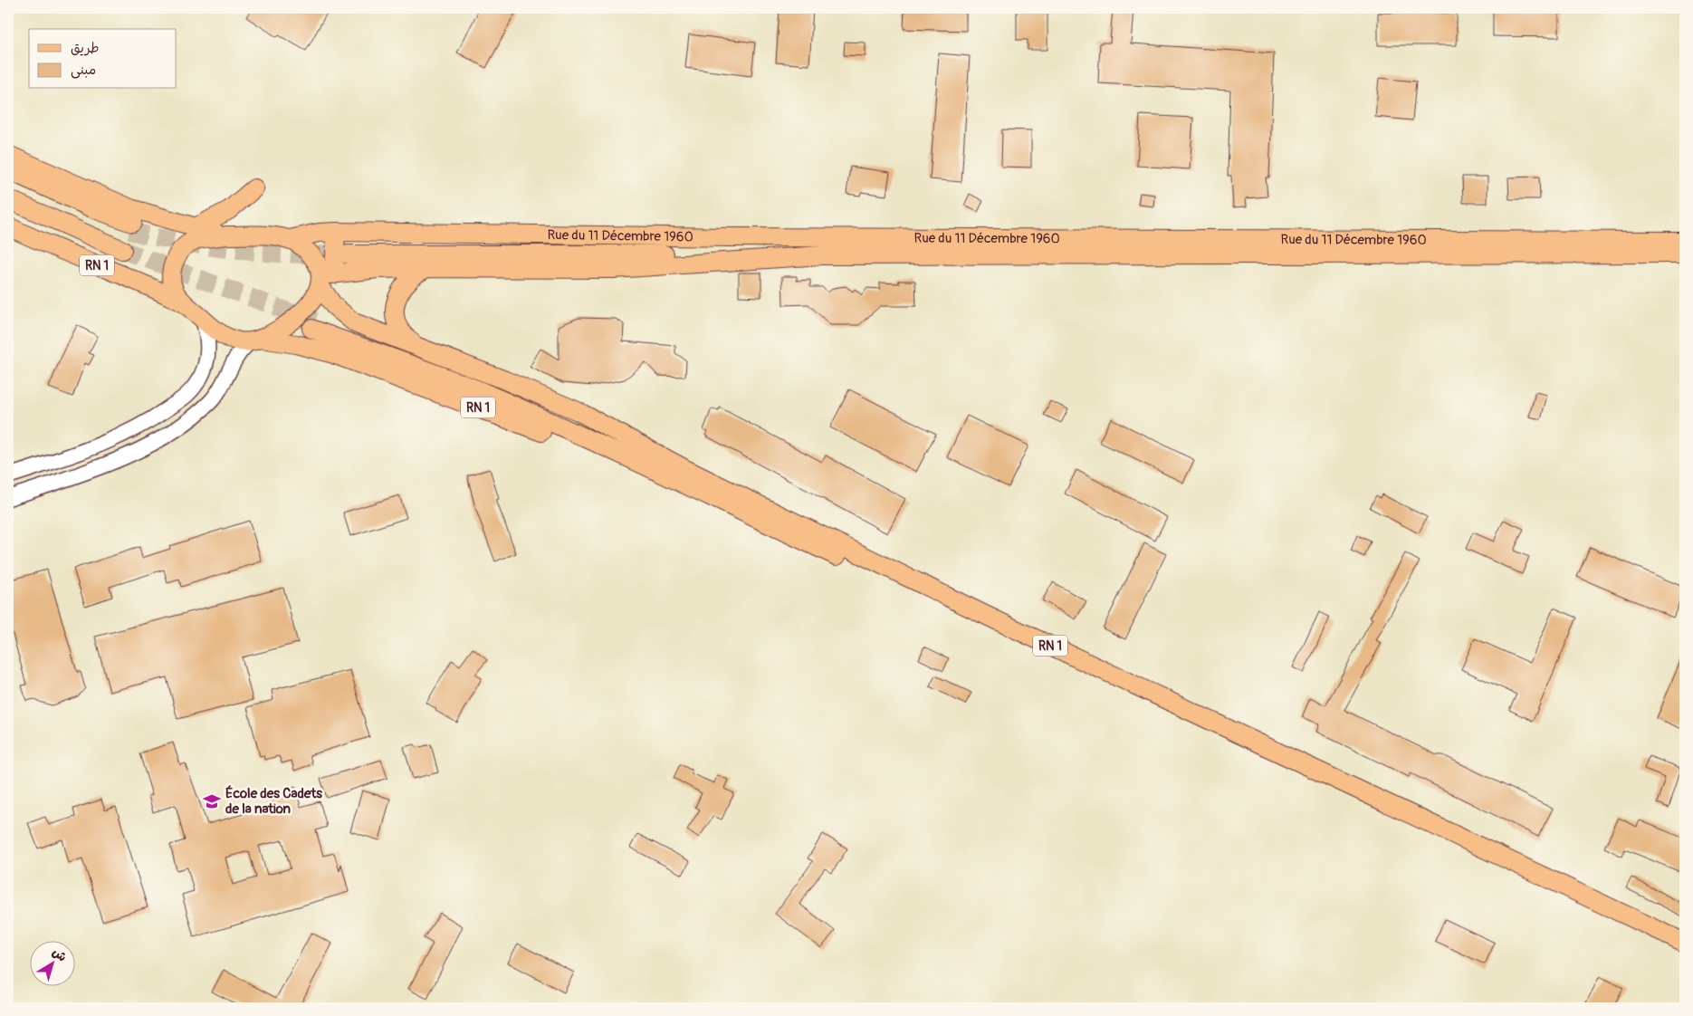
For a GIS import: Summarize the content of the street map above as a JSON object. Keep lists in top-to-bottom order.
{
  "streets": {
    "main road": ["Rue du 11 Décembre 1960", "RN 1"]
  },
  "crossings": [
    ["Rue du 11 Décembre 1960", "RN 1"]
  ],
  "places": {
    "school or university": ["École des Cadets de la nation"]
  },
  "legend": ["طريق", "مبنى"],
  "north": "top right"
}
